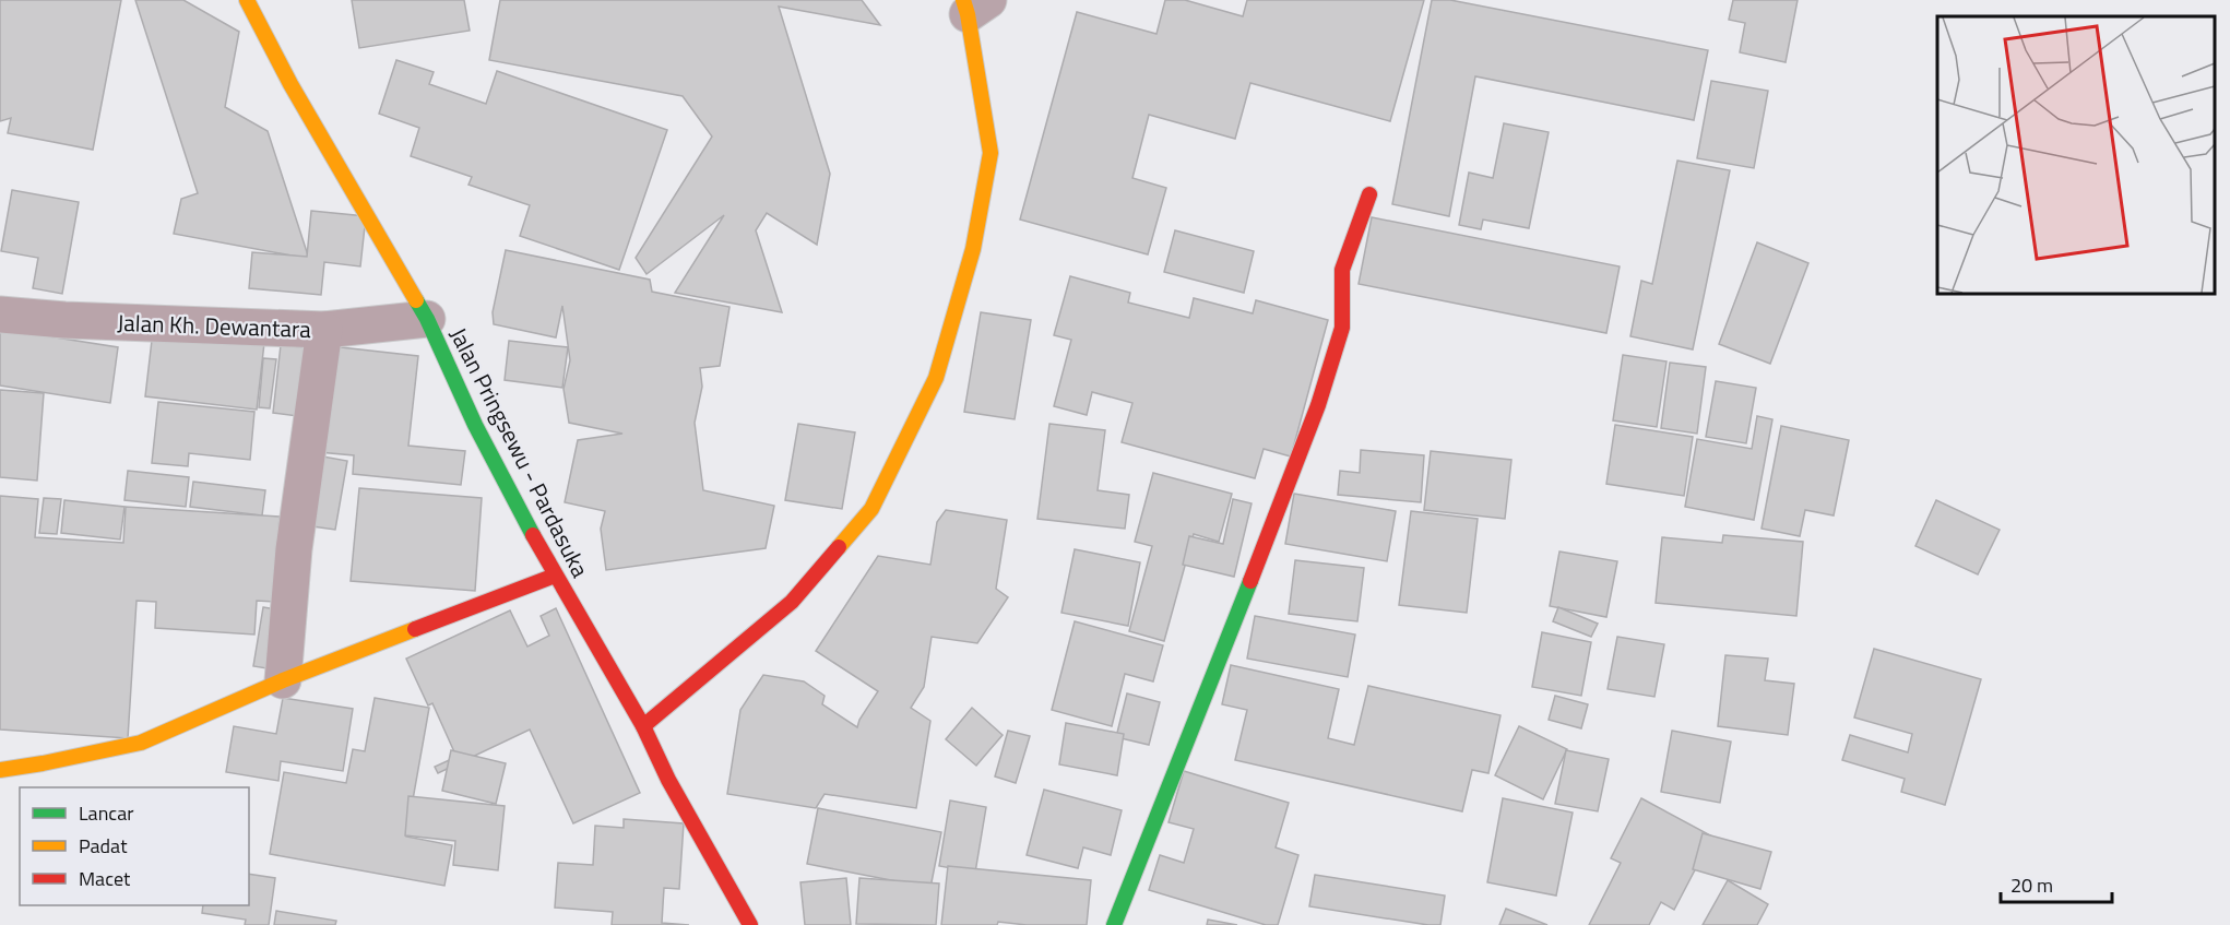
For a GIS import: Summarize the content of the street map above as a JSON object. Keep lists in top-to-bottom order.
{
  "streets": {
    "street": ["Jalan Kh. Dewantara", "Jalan Pringsewu - Pardasuka"]
  },
  "crossings": [
    ["Jalan Kh. Dewantara", "Jalan Pringsewu - Pardasuka"]
  ],
  "legend": ["Lancar", "Padat", "Macet"],
  "scale_bar": "20 m"
}
